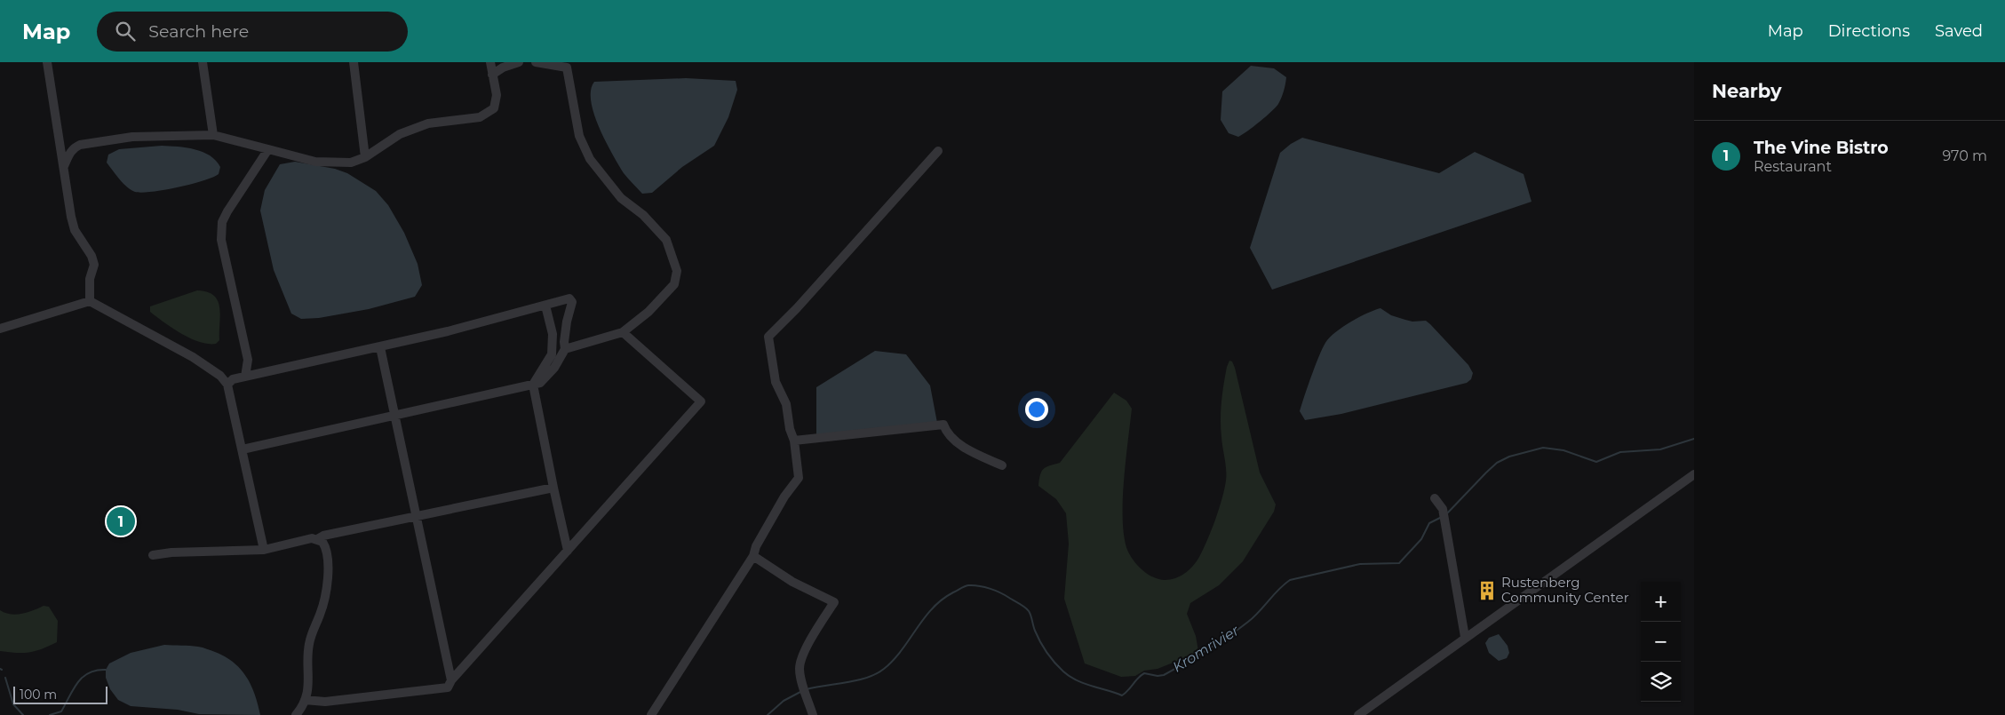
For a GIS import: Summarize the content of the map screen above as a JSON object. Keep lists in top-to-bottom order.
{
  "water": ["Kromrivier"],
  "places": {
    "building": ["Rustenberg Community Center"]
  },
  "scale_bar": "100 m",
  "page": {
    "header": "Map",
    "search": "Search here",
    "nav": ["Map", "Directions", "Saved"],
    "heading": "Nearby",
    "list": [
      {
        "mark": "1",
        "name": "The Vine Bistro",
        "note": "Restaurant",
        "value": "970 m"
      }
    ],
    "pins": "1",
    "map_buttons": ["+", "−"],
    "scale": "100 m"
  }
}
